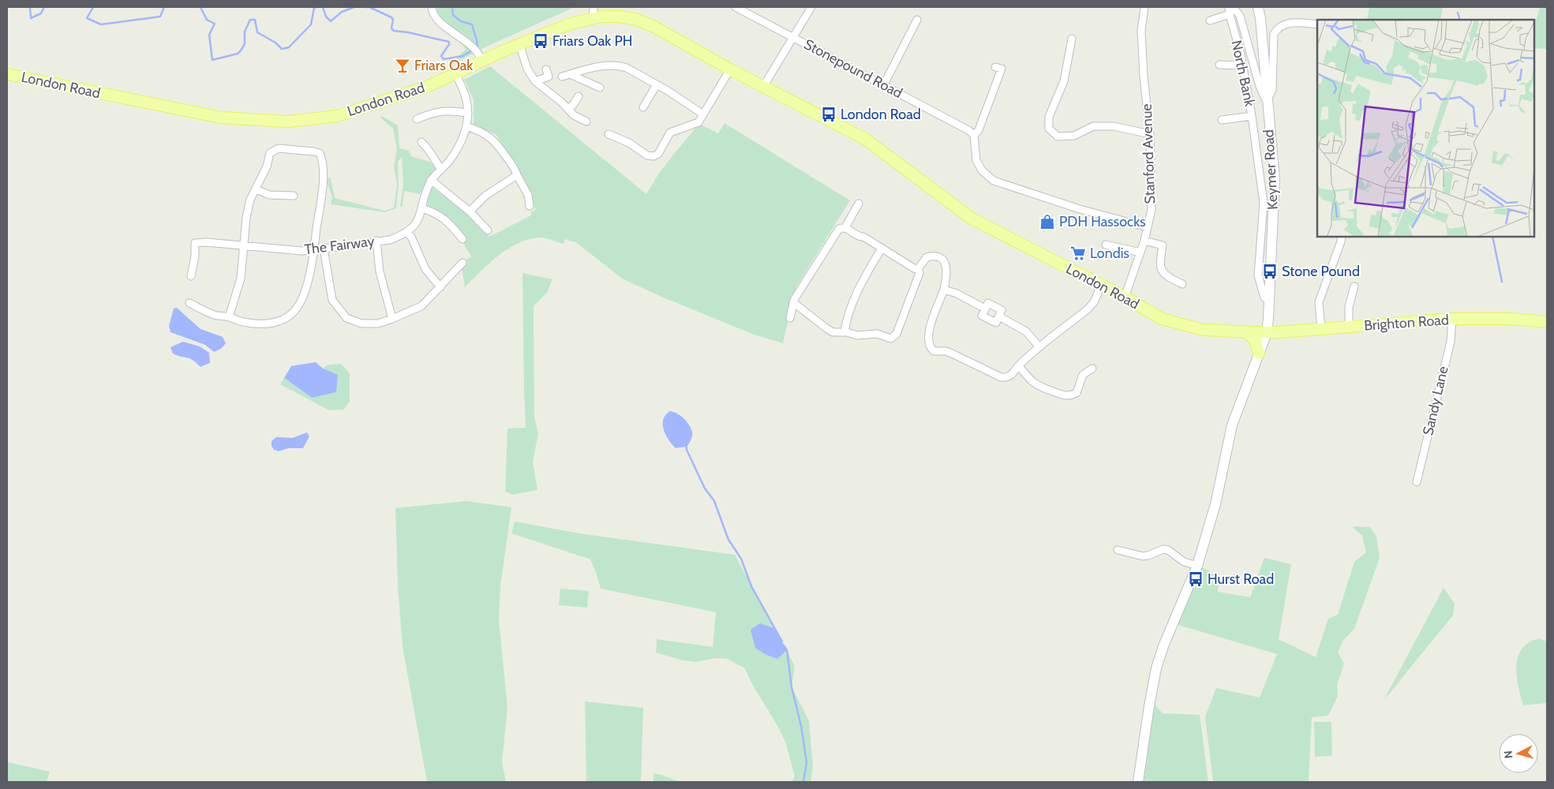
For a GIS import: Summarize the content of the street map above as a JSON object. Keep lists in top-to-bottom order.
{
  "streets": {
    "main road": ["London Road", "Keymer Road", "Brighton Road"],
    "street": [
      "Stonepound Road",
      "North Bank",
      "Stanford Avenue",
      "The Fairway",
      "Sandy Lane"
    ]
  },
  "crossings": [
    ["North Bank", "Keymer Road"],
    ["London Road", "Stanford Avenue"],
    ["London Road", "Keymer Road"],
    ["London Road", "The Fairway"],
    ["London Road", "Brighton Road"],
    ["Keymer Road", "Brighton Road"],
    ["Brighton Road", "Sandy Lane"]
  ],
  "places": {
    "bus stop": [
      "Friars Oak PH",
      "London Road",
      "Stone Pound",
      "Hurst Road"
    ],
    "bar": ["Friars Oak"],
    "shop": ["PDH Hassocks"],
    "supermarket": ["Londis"]
  },
  "north": "left"
}
